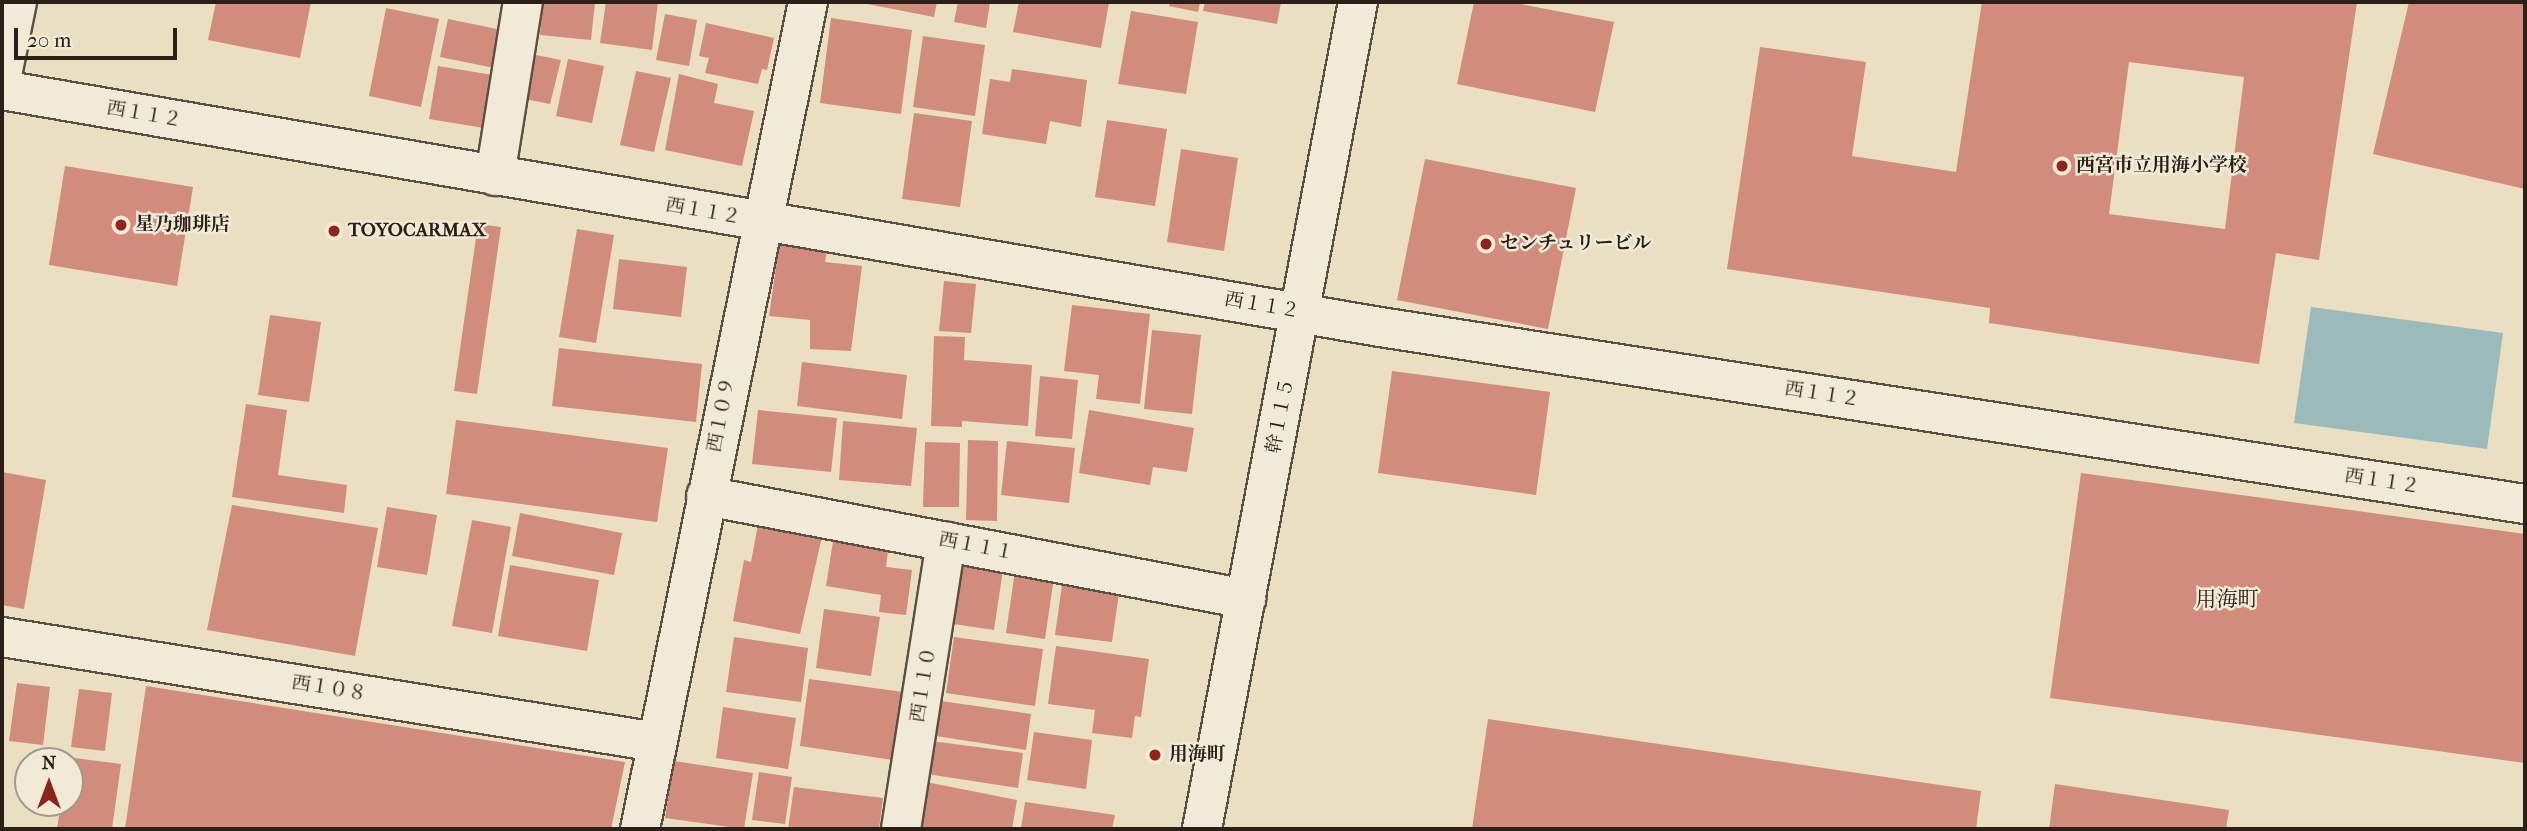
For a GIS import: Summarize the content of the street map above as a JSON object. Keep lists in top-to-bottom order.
{
  "streets": {
    "street": [
      "西１１２",
      "西１０９",
      "幹１１５",
      "西１１１",
      "西１１０",
      "西１０８"
    ]
  },
  "crossings": [
    ["西１１２", "西１０９"],
    ["西１１２", "幹１１５"],
    ["西１０９", "西１１１"],
    ["西１０９", "西１０８"],
    ["幹１１５", "西１１１"],
    ["西１１１", "西１１０"]
  ],
  "districts": ["用海町"],
  "places": [
    "西宮市立用海小学校",
    "星乃珈琲店",
    "TOYOCARMAX",
    "センチュリービル",
    "用海町"
  ],
  "scale_bar": "20 m",
  "north": "top"
}
